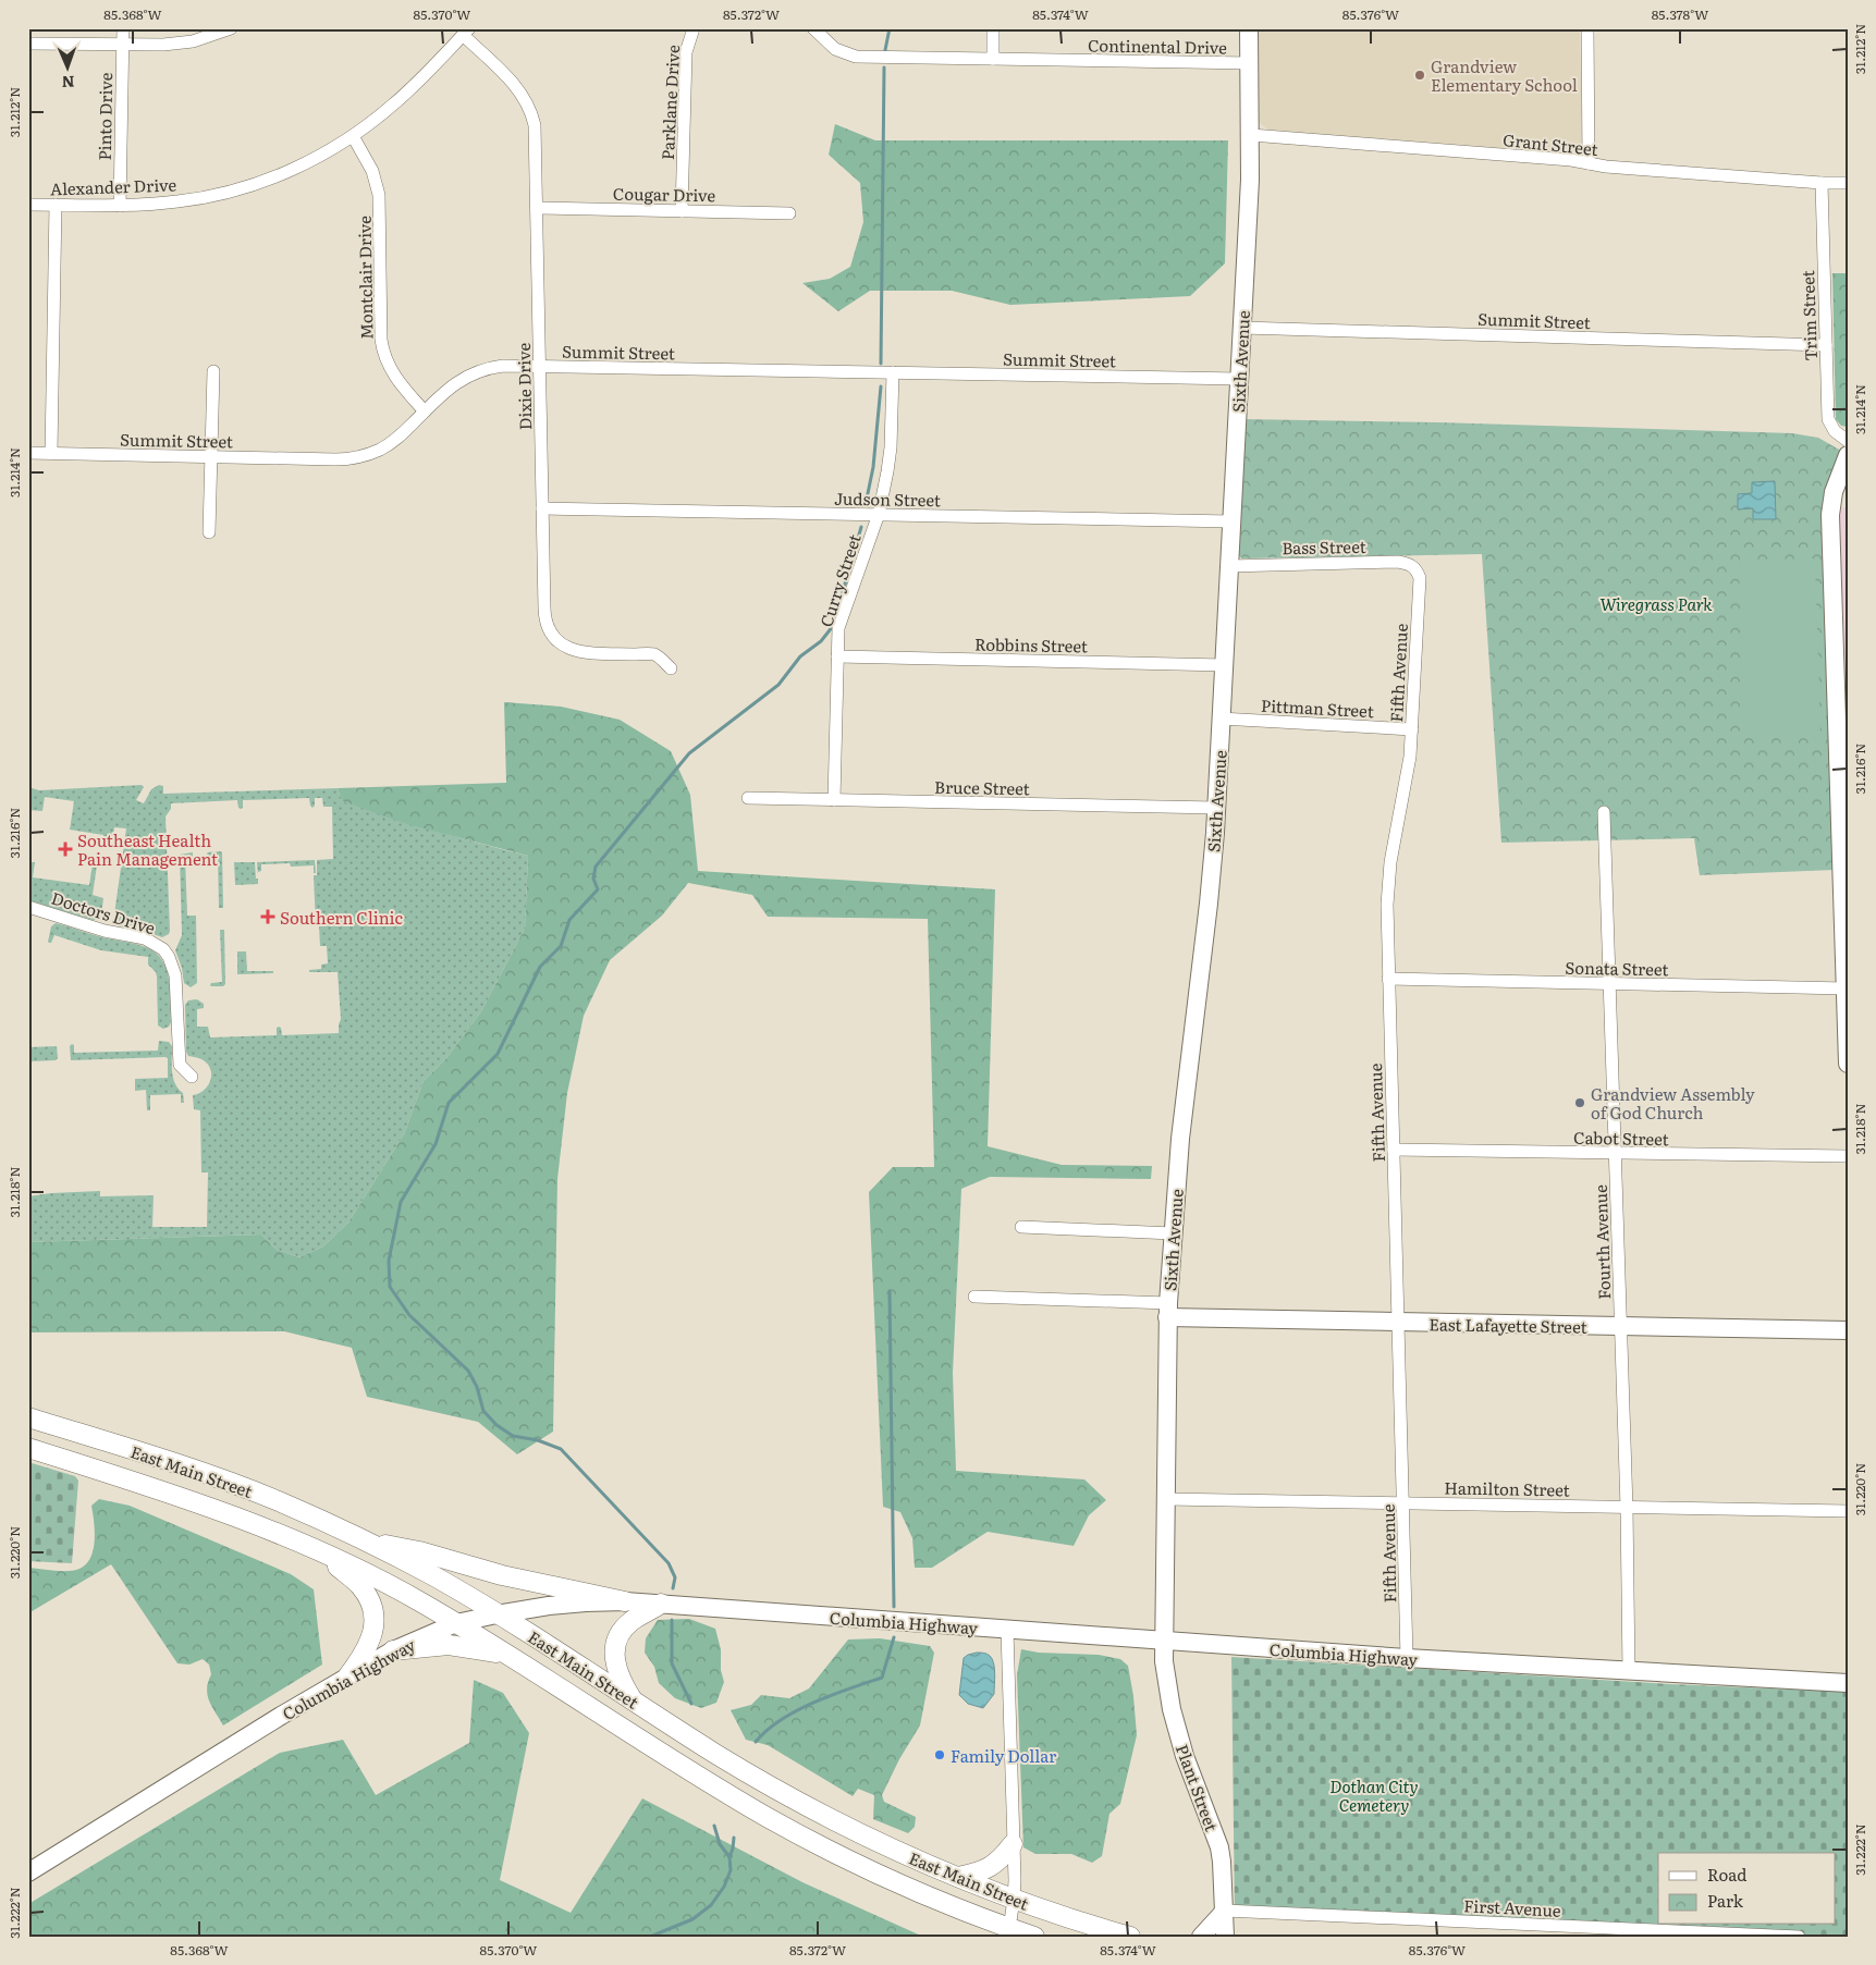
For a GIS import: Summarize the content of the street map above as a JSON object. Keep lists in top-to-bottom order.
{
  "streets": {
    "main road": ["East Main Street"],
    "street": [
      "Continental Drive",
      "Parklane Drive",
      "Pinto Drive",
      "Grant Street",
      "Alexander Drive",
      "Cougar Drive",
      "Montclair Drive",
      "Trim Street",
      "Summit Street",
      "Sixth Avenue",
      "Dixie Drive",
      "Judson Street",
      "Bass Street",
      "Curry Street",
      "Robbins Street",
      "Fifth Avenue",
      "Pittman Street",
      "Bruce Street",
      "Doctors Drive",
      "Sonata Street",
      "Cabot Street",
      "Fourth Avenue",
      "East Lafayette Street",
      "Hamilton Street",
      "Columbia Highway",
      "Plant Street",
      "First Avenue"
    ]
  },
  "crossings": [
    ["Continental Drive", "Sixth Avenue"],
    ["Parklane Drive", "Cougar Drive"],
    ["Pinto Drive", "Alexander Drive"],
    ["Grant Street", "Trim Street"],
    ["Grant Street", "Sixth Avenue"],
    ["Alexander Drive", "Montclair Drive"],
    ["Alexander Drive", "Dixie Drive"],
    ["Cougar Drive", "Dixie Drive"],
    ["Montclair Drive", "Summit Street"],
    ["Trim Street", "Summit Street"],
    ["Summit Street", "Sixth Avenue"],
    ["Summit Street", "Dixie Drive"],
    ["Summit Street", "Curry Street"],
    ["Sixth Avenue", "Judson Street"],
    ["Sixth Avenue", "Bass Street"],
    ["Sixth Avenue", "Robbins Street"],
    ["Sixth Avenue", "Pittman Street"],
    ["Sixth Avenue", "Bruce Street"],
    ["Sixth Avenue", "East Lafayette Street"],
    ["Sixth Avenue", "Hamilton Street"],
    ["Sixth Avenue", "Plant Street"],
    ["Dixie Drive", "Judson Street"],
    ["Judson Street", "Curry Street"],
    ["Bass Street", "Fifth Avenue"],
    ["Curry Street", "Robbins Street"],
    ["Curry Street", "Bruce Street"],
    ["Fifth Avenue", "Pittman Street"],
    ["Fifth Avenue", "Sonata Street"],
    ["Fifth Avenue", "Cabot Street"],
    ["Fifth Avenue", "East Lafayette Street"],
    ["Fifth Avenue", "Hamilton Street"],
    ["Fifth Avenue", "Columbia Highway"],
    ["Sonata Street", "Fourth Avenue"],
    ["Cabot Street", "Fourth Avenue"],
    ["Fourth Avenue", "East Lafayette Street"],
    ["Fourth Avenue", "Hamilton Street"],
    ["Fourth Avenue", "Columbia Highway"],
    ["East Main Street", "Columbia Highway"],
    ["Columbia Highway", "Plant Street"],
    ["Plant Street", "First Avenue"]
  ],
  "parks": ["Wiregrass Park", "Dothan City Cemetery"],
  "places": {
    "other": ["Grandview Elementary School", "Grandview Assembly of God Church", "Family Dollar"],
    "health": ["Southeast Health Pain Management", "Southern Clinic"]
  },
  "legend": ["Road", "Park"],
  "north": "bottom",
  "coordinates": [
    "85.368°W",
    "85.370°W",
    "85.372°W",
    "85.374°W",
    "85.376°W",
    "85.378°W",
    "31.212°N",
    "31.214°N",
    "31.216°N",
    "31.218°N",
    "31.220°N",
    "31.222°N"
  ]
}
